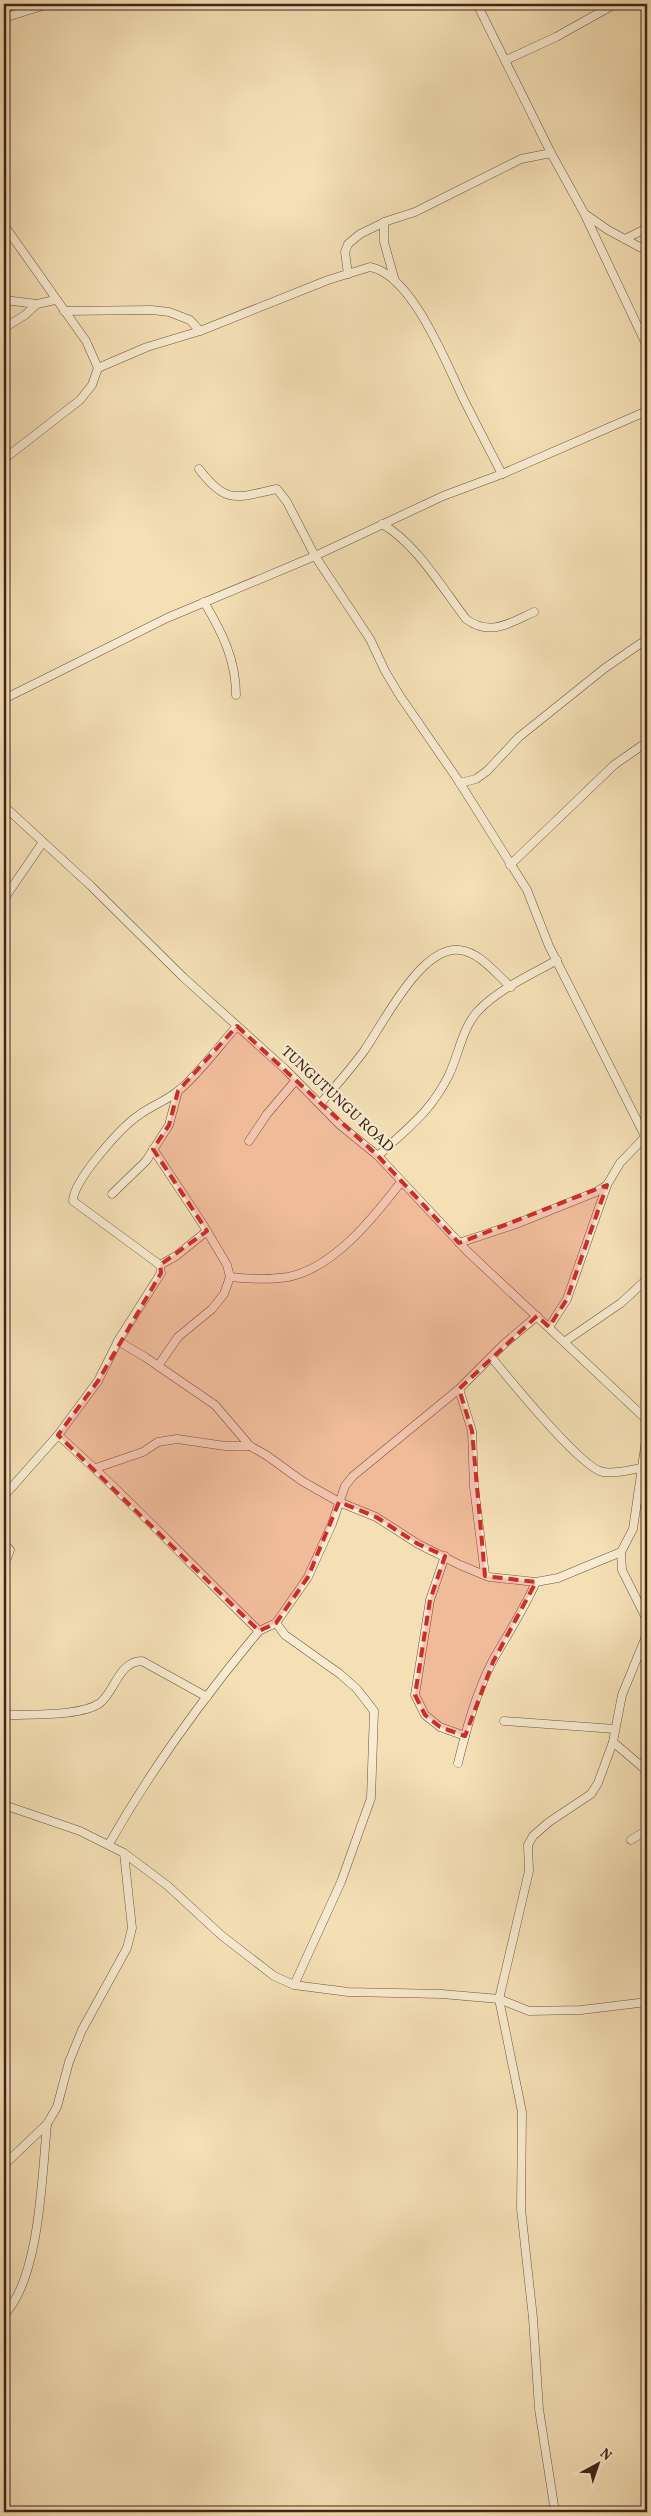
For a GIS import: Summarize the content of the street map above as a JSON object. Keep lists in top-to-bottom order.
{
  "streets": {
    "street": ["TUNGUTUNGU ROAD"]
  },
  "north": "top right"
}
